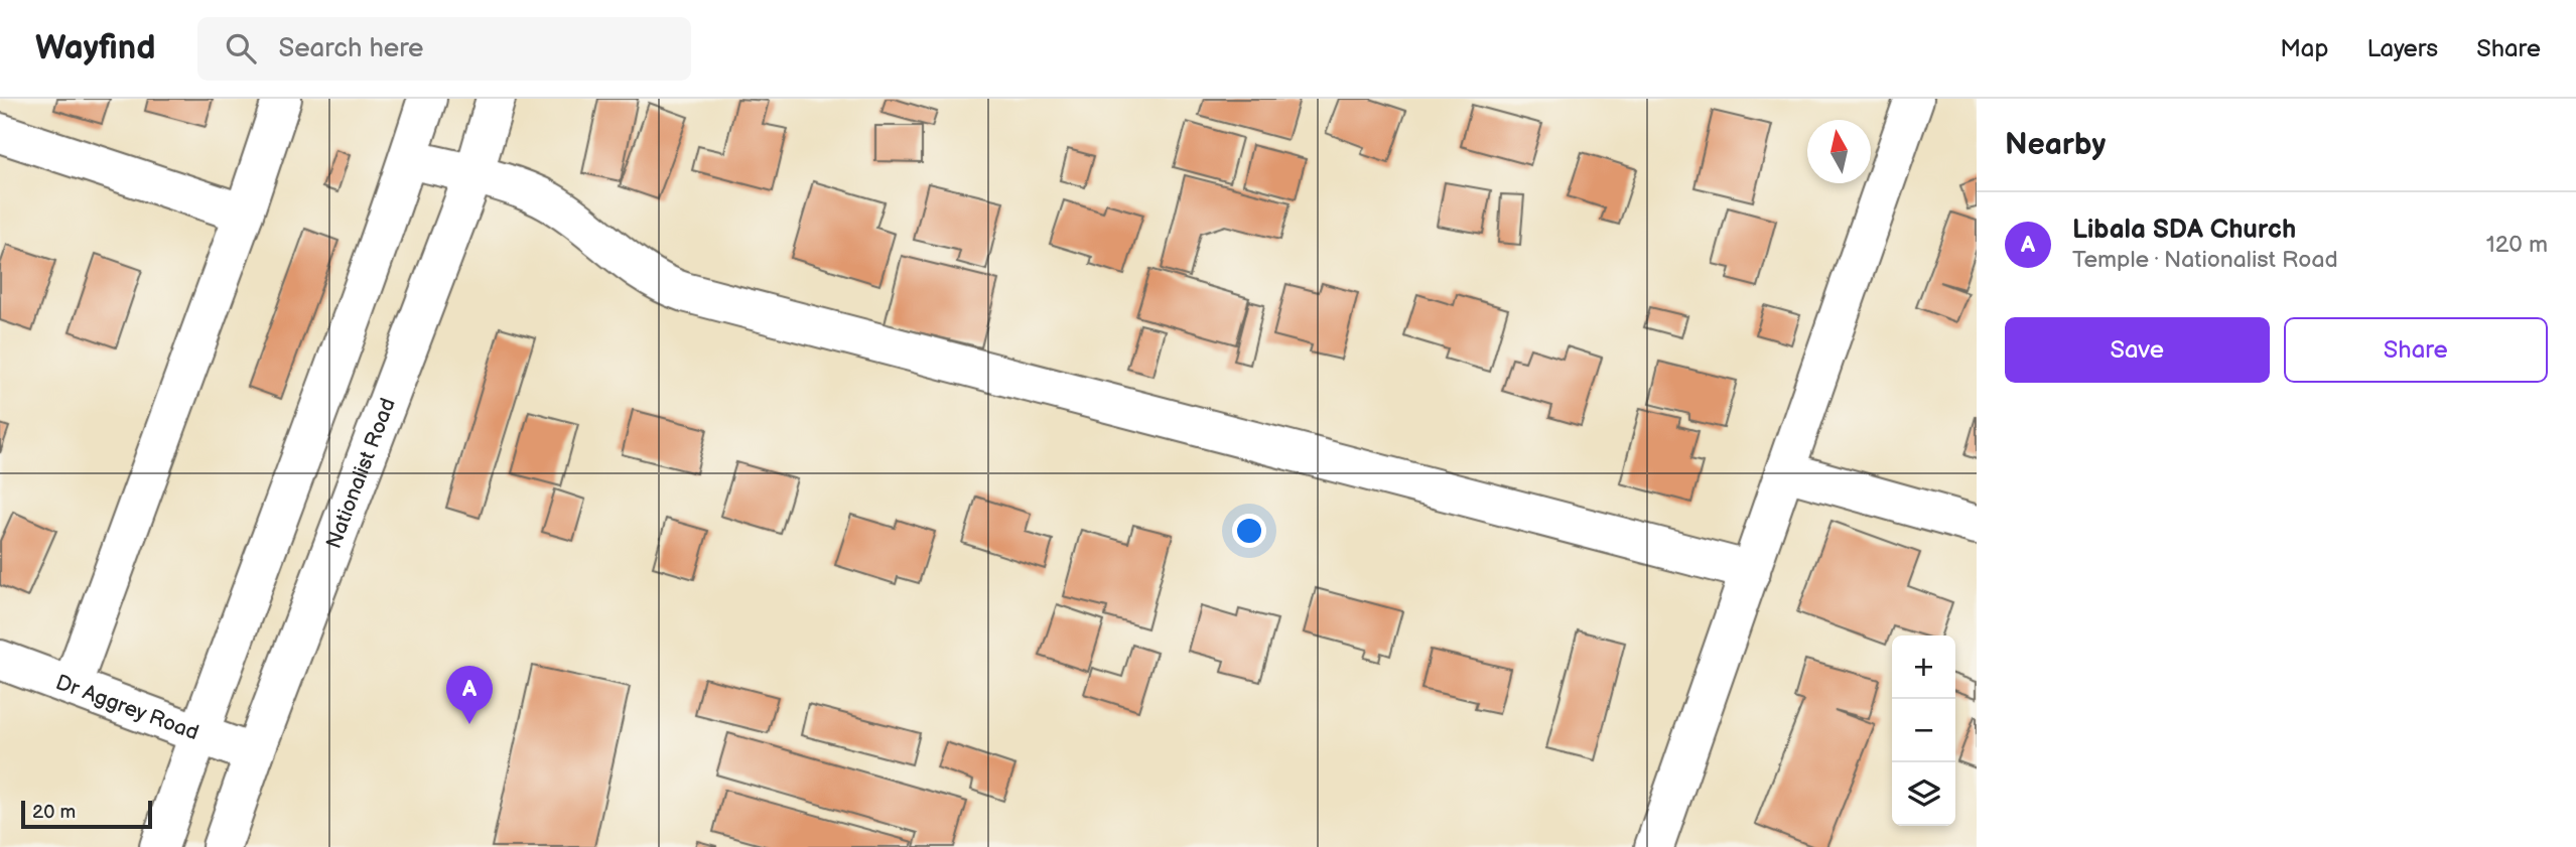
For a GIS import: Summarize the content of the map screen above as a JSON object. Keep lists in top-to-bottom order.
{
  "streets": {
    "street": ["Nationalist Road", "Dr Aggrey Road"]
  },
  "crossings": [
    ["Nationalist Road", "Dr Aggrey Road"]
  ],
  "scale_bar": "20 m",
  "north": "top",
  "page": {
    "header": "Wayfind",
    "search": "Search here",
    "nav": ["Map", "Layers", "Share"],
    "heading": "Nearby",
    "list": [
      {
        "mark": "A",
        "name": "Libala SDA Church",
        "note": "Temple · Nationalist Road",
        "value": "120 m"
      }
    ],
    "buttons": ["Save", "Share"],
    "map_buttons": ["+", "−"],
    "pins": "A",
    "scale": "20 m"
  }
}
